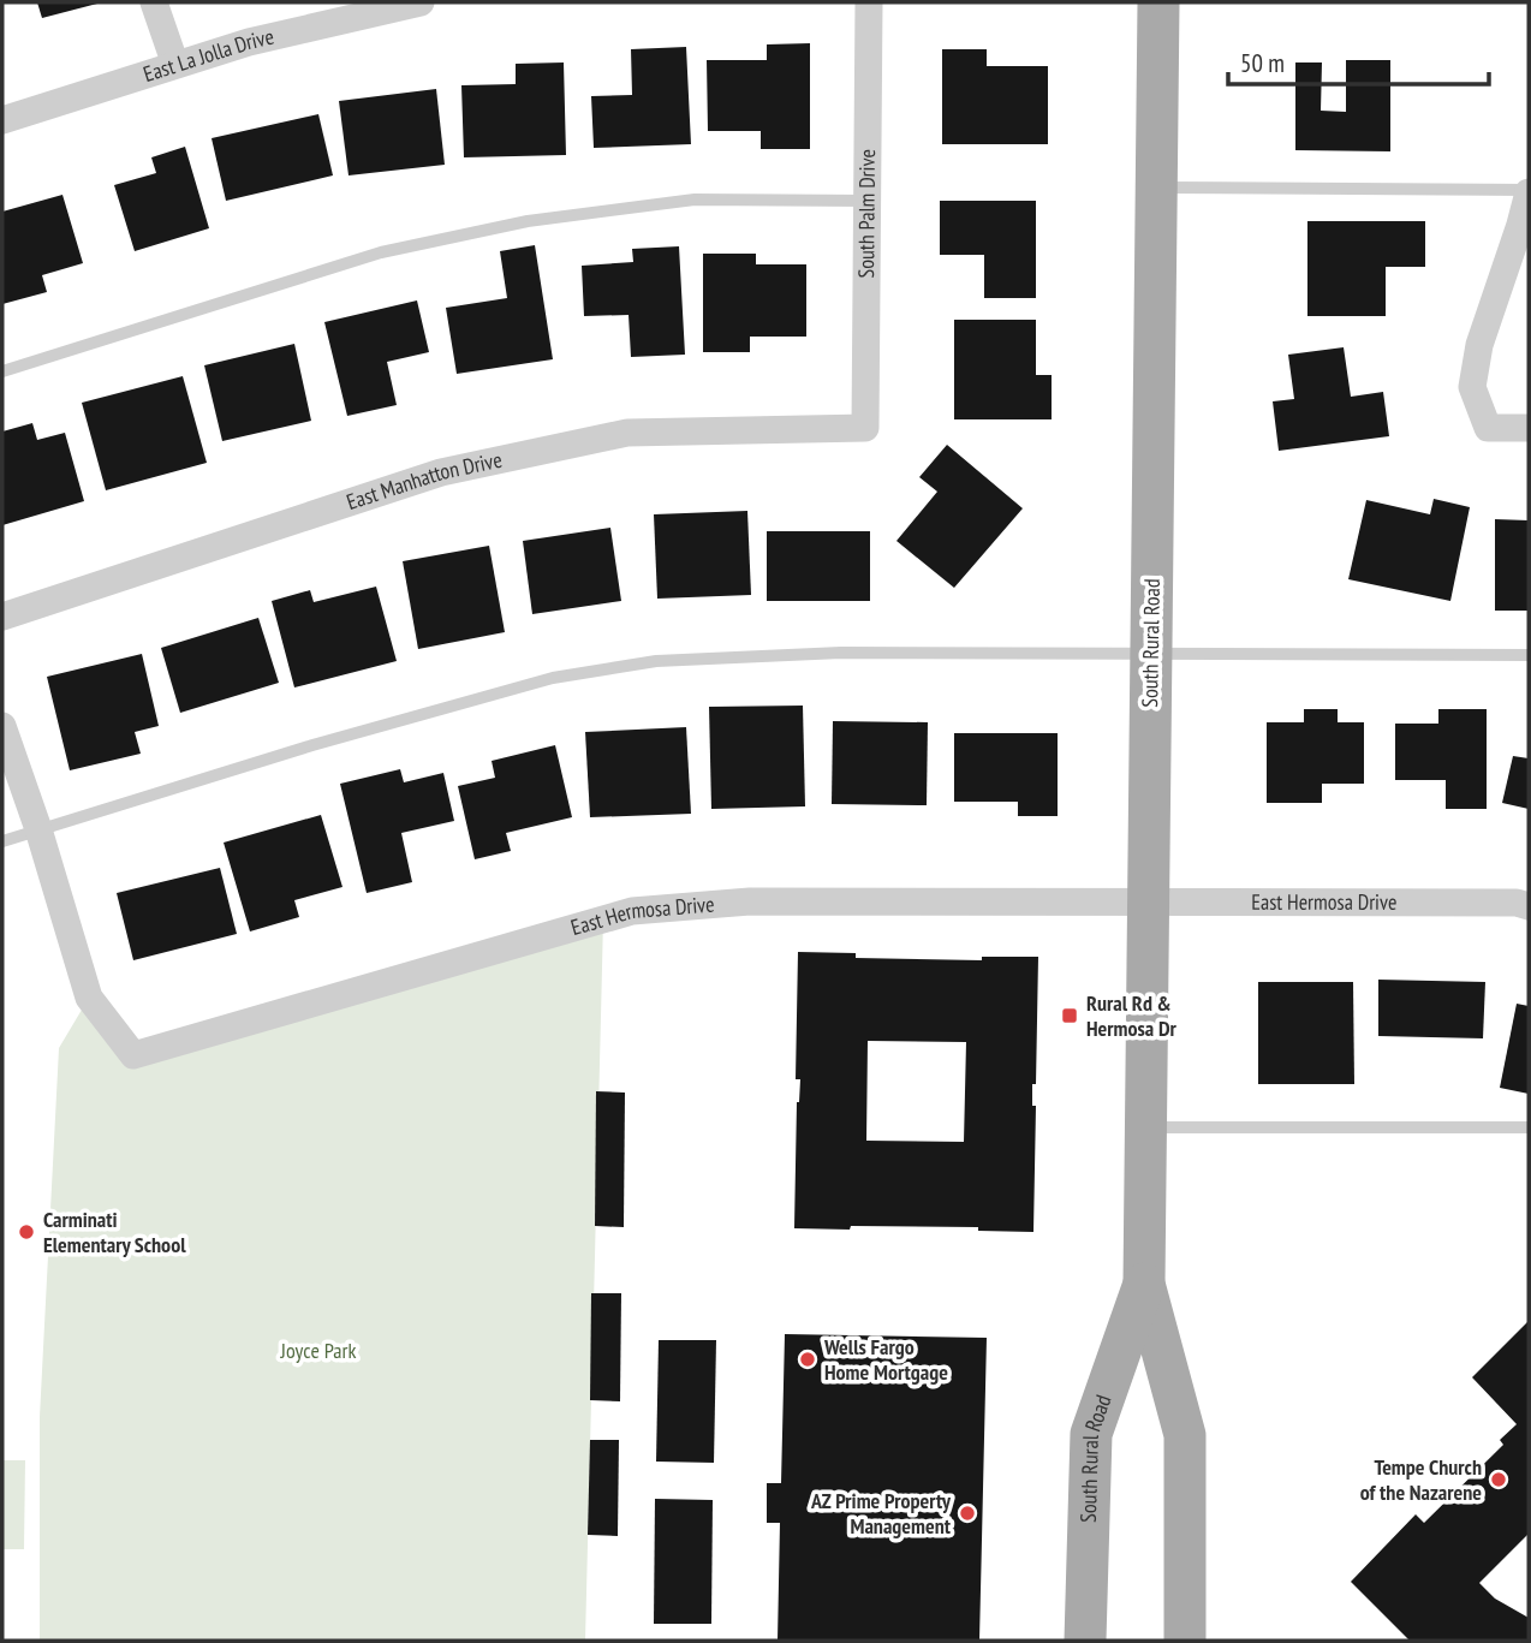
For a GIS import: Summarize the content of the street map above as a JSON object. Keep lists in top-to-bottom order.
{
  "streets": {
    "main road": ["South Rural Road"],
    "street": [
      "East La Jolla Drive",
      "South Palm Drive",
      "East Manhatton Drive",
      "East Hermosa Drive"
    ]
  },
  "crossings": [
    ["South Palm Drive", "East Manhatton Drive"],
    ["South Rural Road", "East Hermosa Drive"]
  ],
  "parks": ["Joyce Park"],
  "places": {
    "transit": ["Rural Rd & Hermosa Dr"],
    "other": [
      "Carminati Elementary School",
      "Wells Fargo Home Mortgage",
      "Tempe Church of the Nazarene",
      "AZ Prime Property Management"
    ]
  },
  "scale_bar": "50 m"
}
